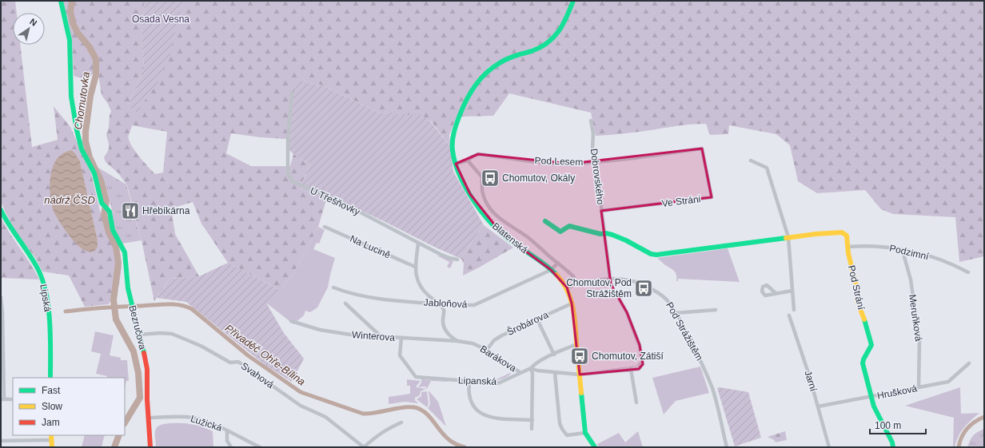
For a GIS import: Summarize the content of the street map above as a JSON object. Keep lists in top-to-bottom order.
{
  "streets": {
    "street": [
      "Pod Lesem",
      "Dobrovského",
      "U Třešňovky",
      "Ve Stráni",
      "Blatenská",
      "Na Lucině",
      "Podzimní",
      "Pod Strání",
      "Lipská",
      "Jabloňová",
      "Meruňková",
      "Šrobárova",
      "Bezručova",
      "Pod Strážištěm",
      "Winterova",
      "Barákova",
      "Svahová",
      "Lipanská",
      "Jarní",
      "Hrušková",
      "Lužická"
    ]
  },
  "crossings": [
    ["Pod Lesem", "Dobrovského"],
    ["Pod Lesem", "Ve Stráni"],
    ["Pod Lesem", "Blatenská"],
    ["Dobrovského", "Ve Stráni"],
    ["Dobrovského", "Blatenská"],
    ["Dobrovského", "Pod Strání"],
    ["Dobrovského", "Pod Strážištěm"],
    ["Blatenská", "Jabloňová"],
    ["Blatenská", "Šrobárova"],
    ["Blatenská", "Pod Strážištěm"],
    ["Blatenská", "Lipanská"],
    ["Podzimní", "Pod Strání"],
    ["Podzimní", "Meruňková"],
    ["Pod Strání", "Hrušková"],
    ["Meruňková", "Hrušková"],
    ["Šrobárova", "Barákova"],
    ["Bezručova", "Svahová"],
    ["Bezručova", "Lužická"],
    ["Winterova", "Barákova"],
    ["Winterova", "Lipanská"],
    ["Barákova", "Lipanská"],
    ["Jarní", "Hrušková"]
  ],
  "water": ["Chomutovka", "nádrž ČSD", "Přivaděč Ohře-Bílina"],
  "parks": ["Osada Vesna"],
  "places": {
    "bus stop": ["Chomutov, Okály", "Chomutov, Pod Strážištěm", "Chomutov, Zátiší"],
    "restaurant": ["Hřebíkárna"]
  },
  "legend": ["Fast", "Slow", "Jam"],
  "scale_bar": "100 m",
  "north": "top right"
}
